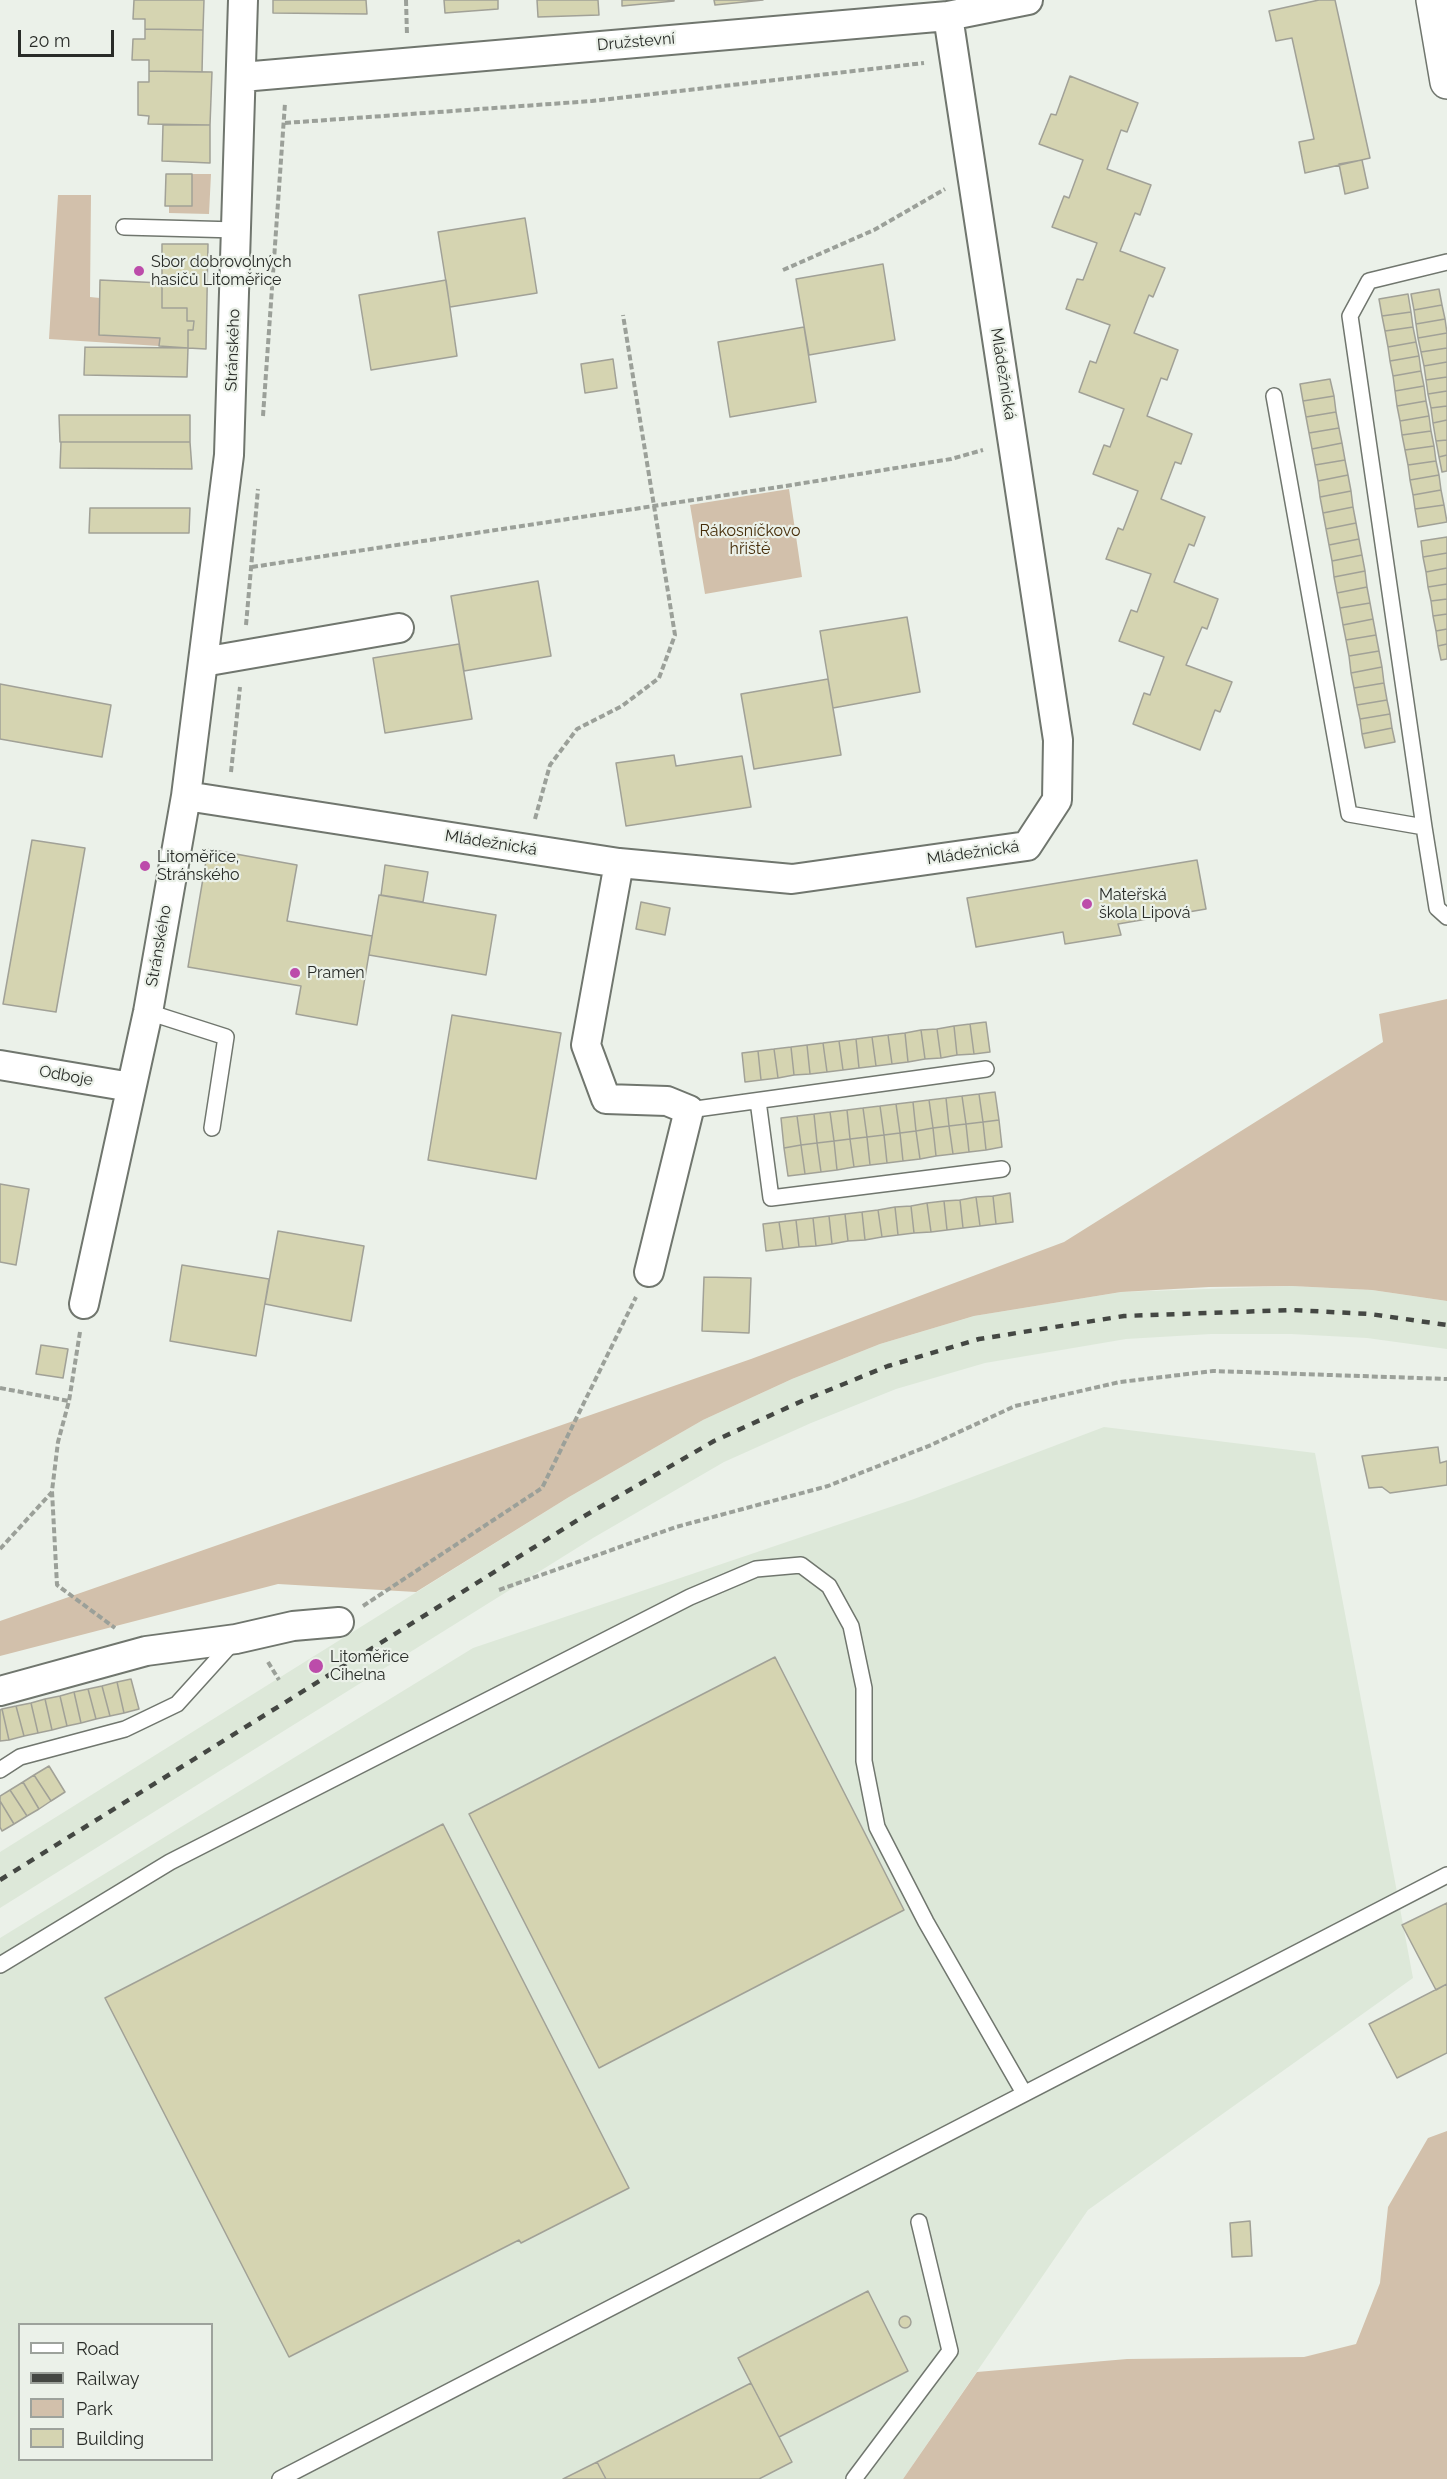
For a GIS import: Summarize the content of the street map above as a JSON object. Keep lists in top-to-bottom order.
{
  "streets": {
    "street": [
      "Družstevní",
      "Stránského",
      "Mládežnická",
      "Odboje"
    ]
  },
  "crossings": [
    ["Družstevní", "Stránského"],
    ["Družstevní", "Mládežnická"],
    ["Stránského", "Mládežnická"],
    ["Stránského", "Odboje"]
  ],
  "parks": ["Rákosníčkovo hřiště"],
  "places": [
    "Sbor dobrovolných hasičů Litoměřice",
    "Litoměřice, Stránského",
    "Mateřská škola Lipová",
    "Pramen",
    "Litoměřice Cihelna"
  ],
  "legend": [
    "Road",
    "Railway",
    "Park",
    "Building"
  ],
  "scale_bar": "20 m"
}
